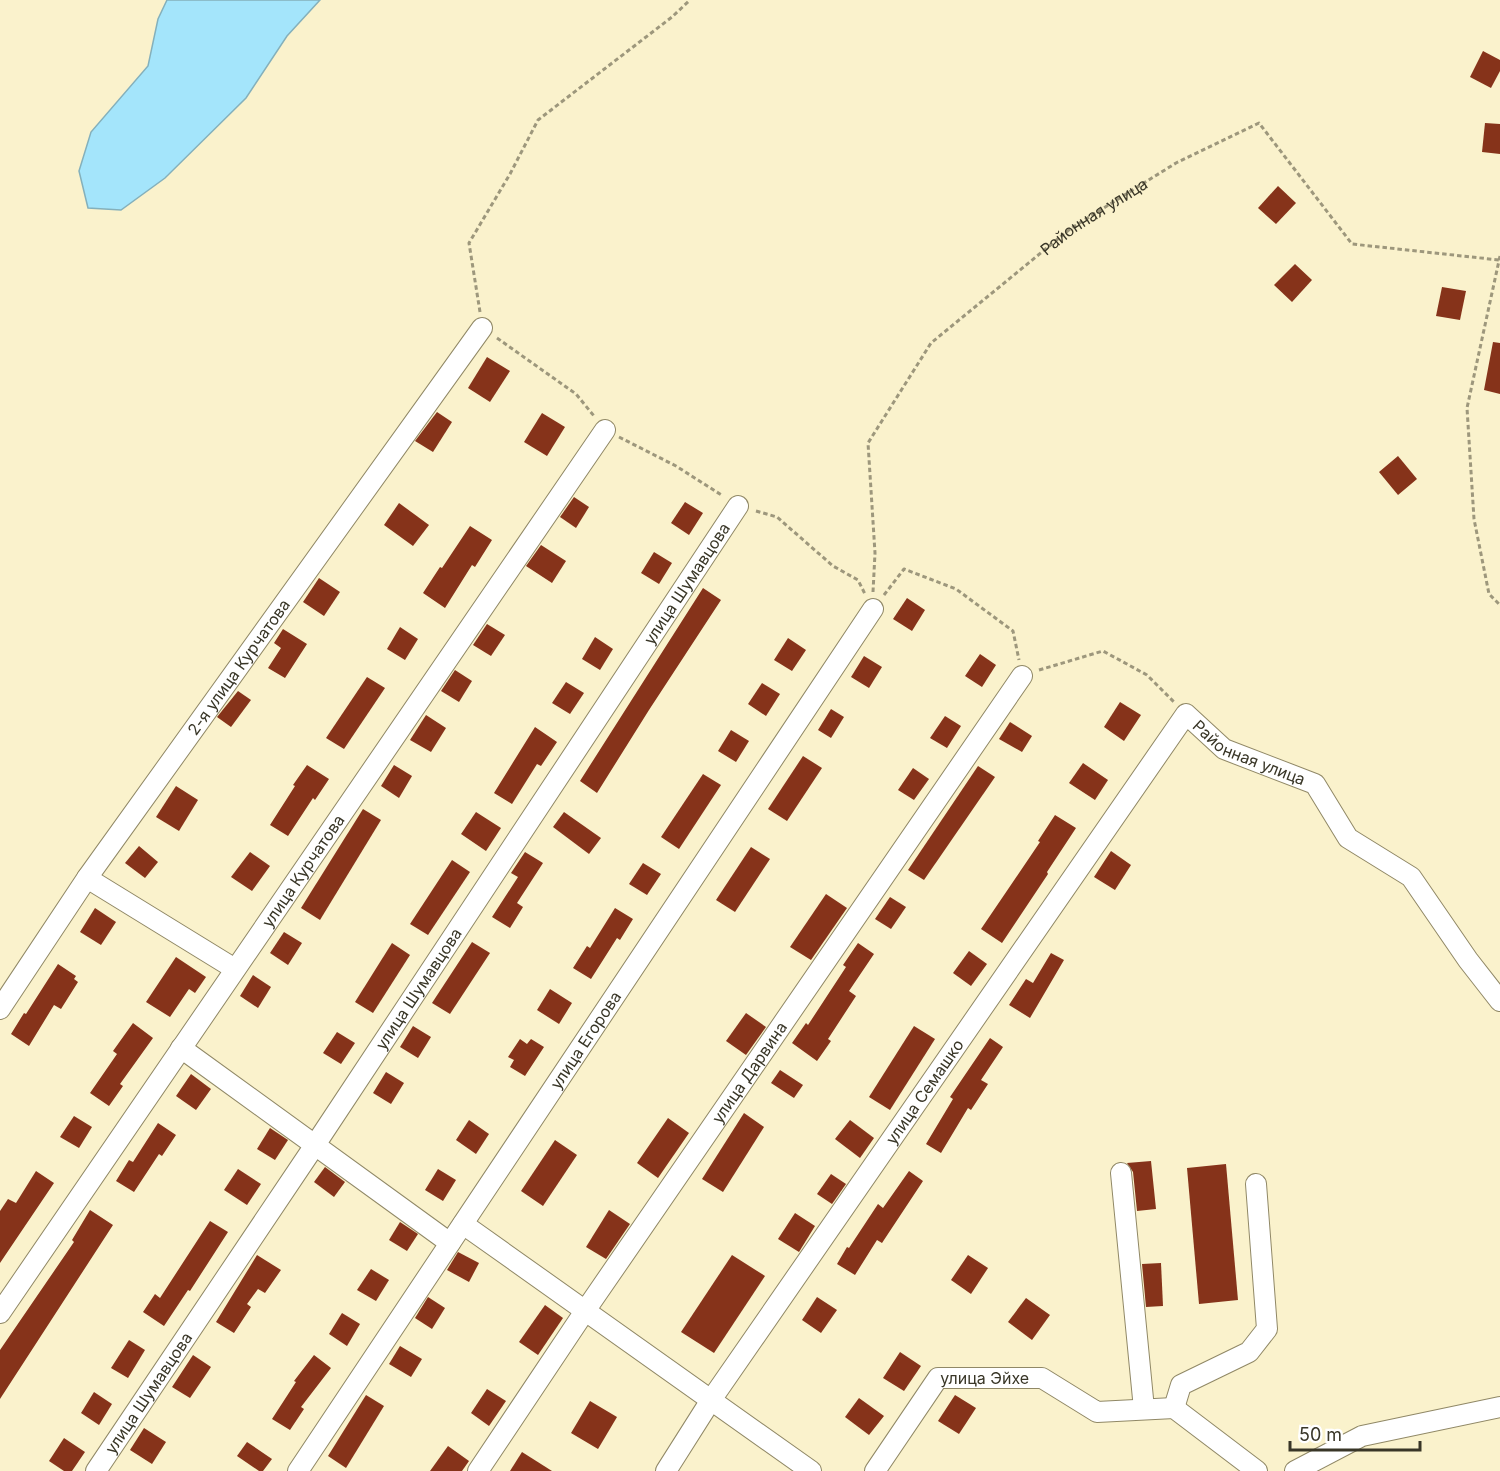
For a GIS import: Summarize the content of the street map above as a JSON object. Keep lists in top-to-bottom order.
{
  "streets": {
    "street": [
      "Районная улица",
      "улица Шумавцова",
      "2-я улица Курчатова",
      "улица Курчатова",
      "улица Егорова",
      "улица Дарвина",
      "улица Семашко",
      "улица Эйхе"
    ]
  },
  "crossings": [
    ["Районная улица", "улица Егорова"],
    ["Районная улица", "улица Семашко"]
  ],
  "scale_bar": "50 m"
}
